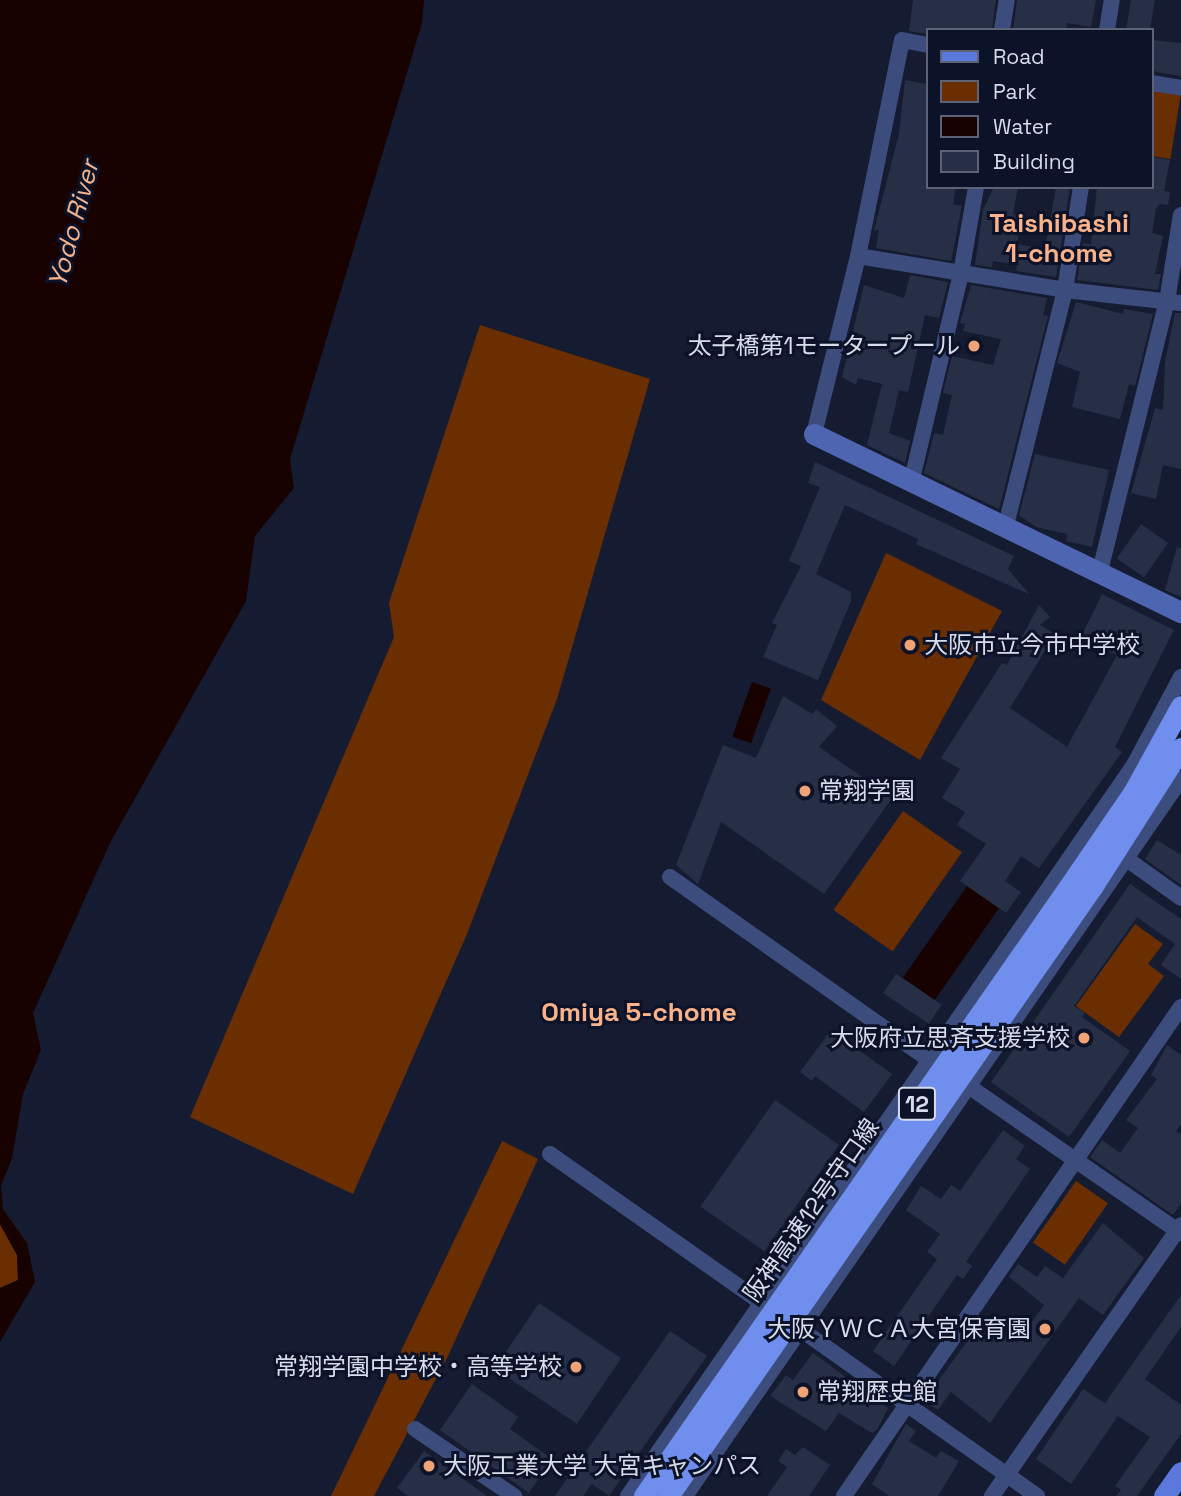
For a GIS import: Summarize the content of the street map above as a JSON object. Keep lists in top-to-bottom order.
{
  "streets": {
    "highway": ["12", "阪神高速12号守口線"]
  },
  "districts": ["Taishibashi 1-chome", "Omiya 5-chome"],
  "water": ["Yodo River"],
  "places": [
    "太子橋第1モータープール",
    "大阪市立今市中学校",
    "常翔学園",
    "大阪府立思斉支援学校",
    "大阪ＹＷＣＡ大宮保育園",
    "常翔学園中学校・高等学校",
    "常翔歴史館",
    "大阪工業大学 大宮キャンパス"
  ],
  "legend": [
    "Road",
    "Park",
    "Water",
    "Building"
  ]
}
